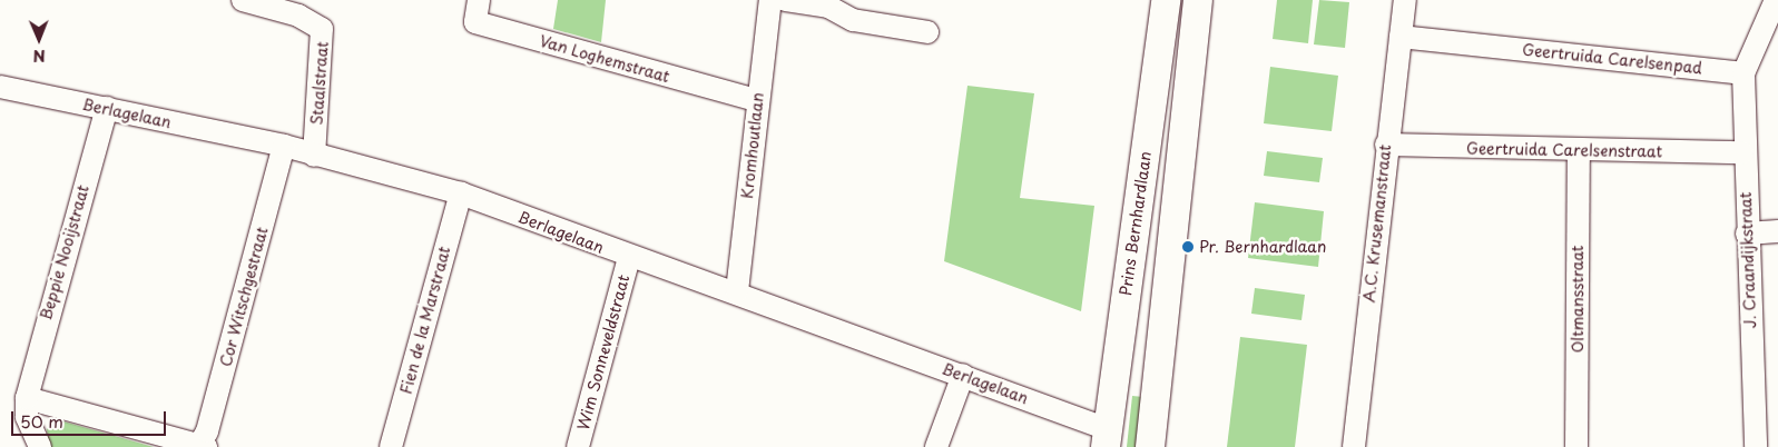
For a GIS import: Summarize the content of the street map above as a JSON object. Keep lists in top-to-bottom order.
{
  "streets": {
    "main road": ["Prins Bernhardlaan"],
    "street": [
      "Van Loghemstraat",
      "Geertruida Carelsenpad",
      "Staalstraat",
      "Berlagelaan",
      "Kromhoutlaan",
      "Geertruida Carelsenstraat",
      "A.C. Krusemanstraat",
      "Beppie Nooijstraat",
      "J. Craandijkstraat",
      "Cor Witschgestraat",
      "Oltmansstraat",
      "Fien de la Marstraat",
      "Wim Sonneveldstraat"
    ]
  },
  "crossings": [
    ["Van Loghemstraat", "Kromhoutlaan"],
    ["Geertruida Carelsenpad", "A.C. Krusemanstraat"],
    ["Geertruida Carelsenpad", "J. Craandijkstraat"],
    ["Staalstraat", "Berlagelaan"],
    ["Berlagelaan", "Kromhoutlaan"],
    ["Berlagelaan", "Prins Bernhardlaan"],
    ["Berlagelaan", "Beppie Nooijstraat"],
    ["Berlagelaan", "Cor Witschgestraat"],
    ["Berlagelaan", "Fien de la Marstraat"],
    ["Berlagelaan", "Wim Sonneveldstraat"],
    ["Geertruida Carelsenstraat", "A.C. Krusemanstraat"],
    ["Geertruida Carelsenstraat", "J. Craandijkstraat"],
    ["Geertruida Carelsenstraat", "Oltmansstraat"]
  ],
  "places": ["Pr. Bernhardlaan"],
  "scale_bar": "50 m",
  "north": "bottom"
}
